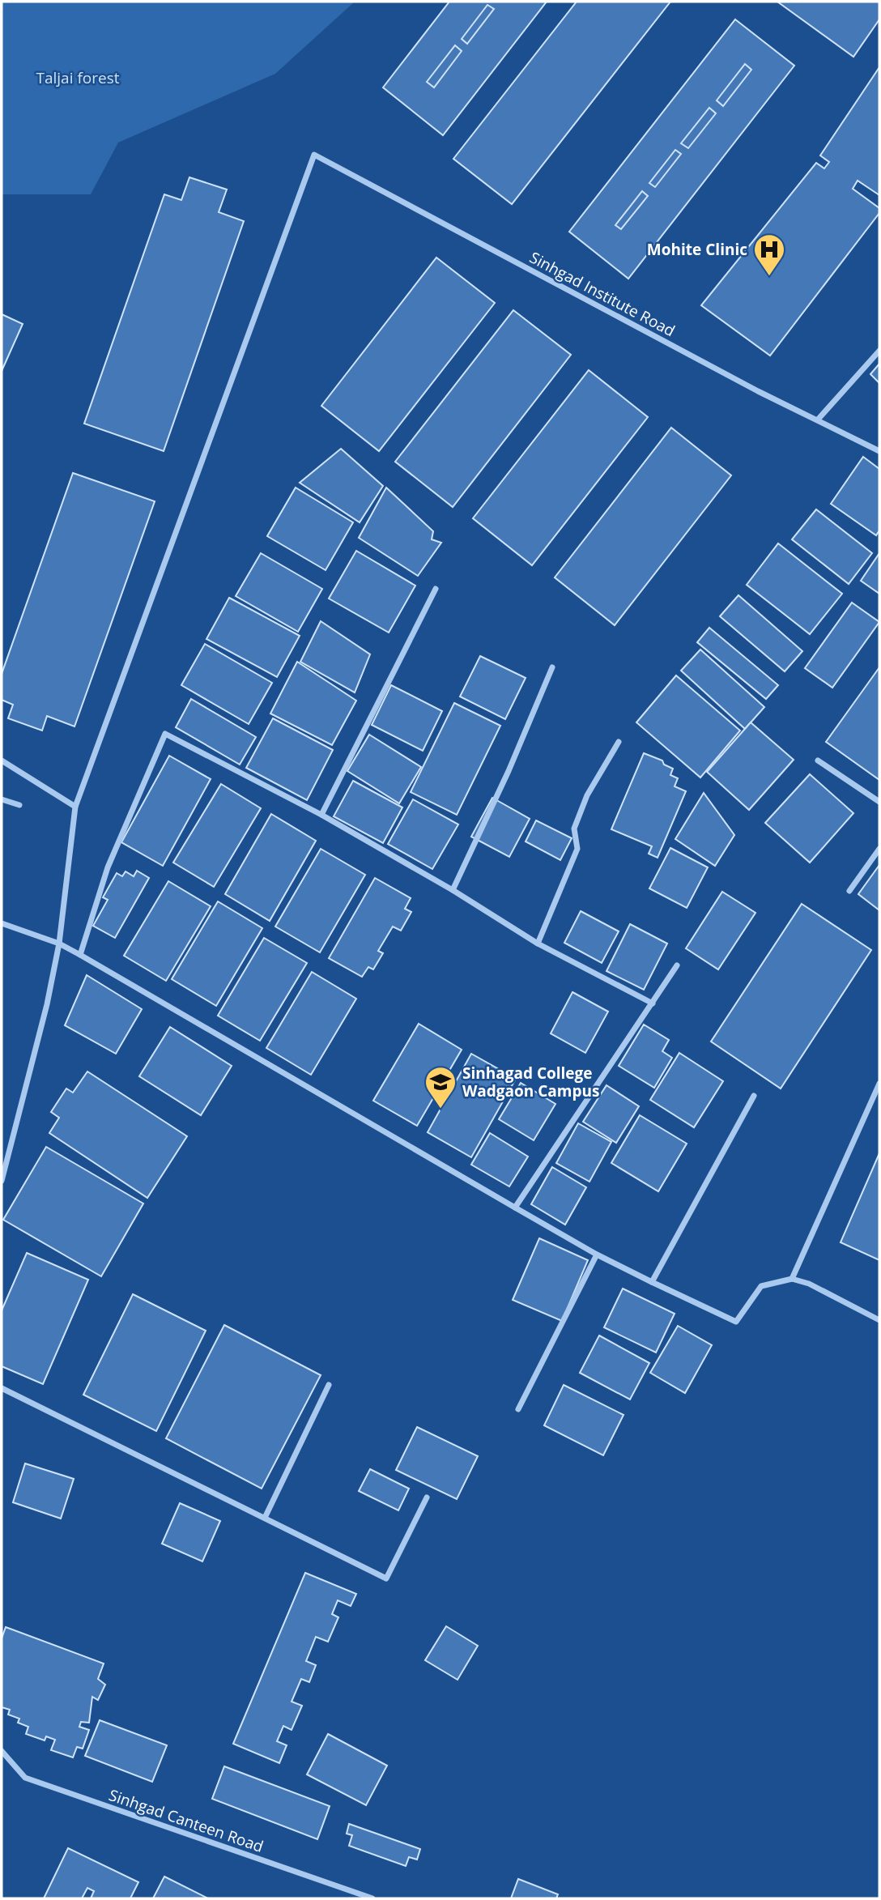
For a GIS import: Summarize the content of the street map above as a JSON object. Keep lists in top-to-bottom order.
{
  "streets": {
    "street": ["Sinhgad Institute Road", "Sinhgad Canteen Road"]
  },
  "parks": ["Taljai forest"],
  "places": {
    "hospital": ["Mohite Clinic"],
    "school or university": ["Sinhagad College Wadgaon Campus"]
  }
}
